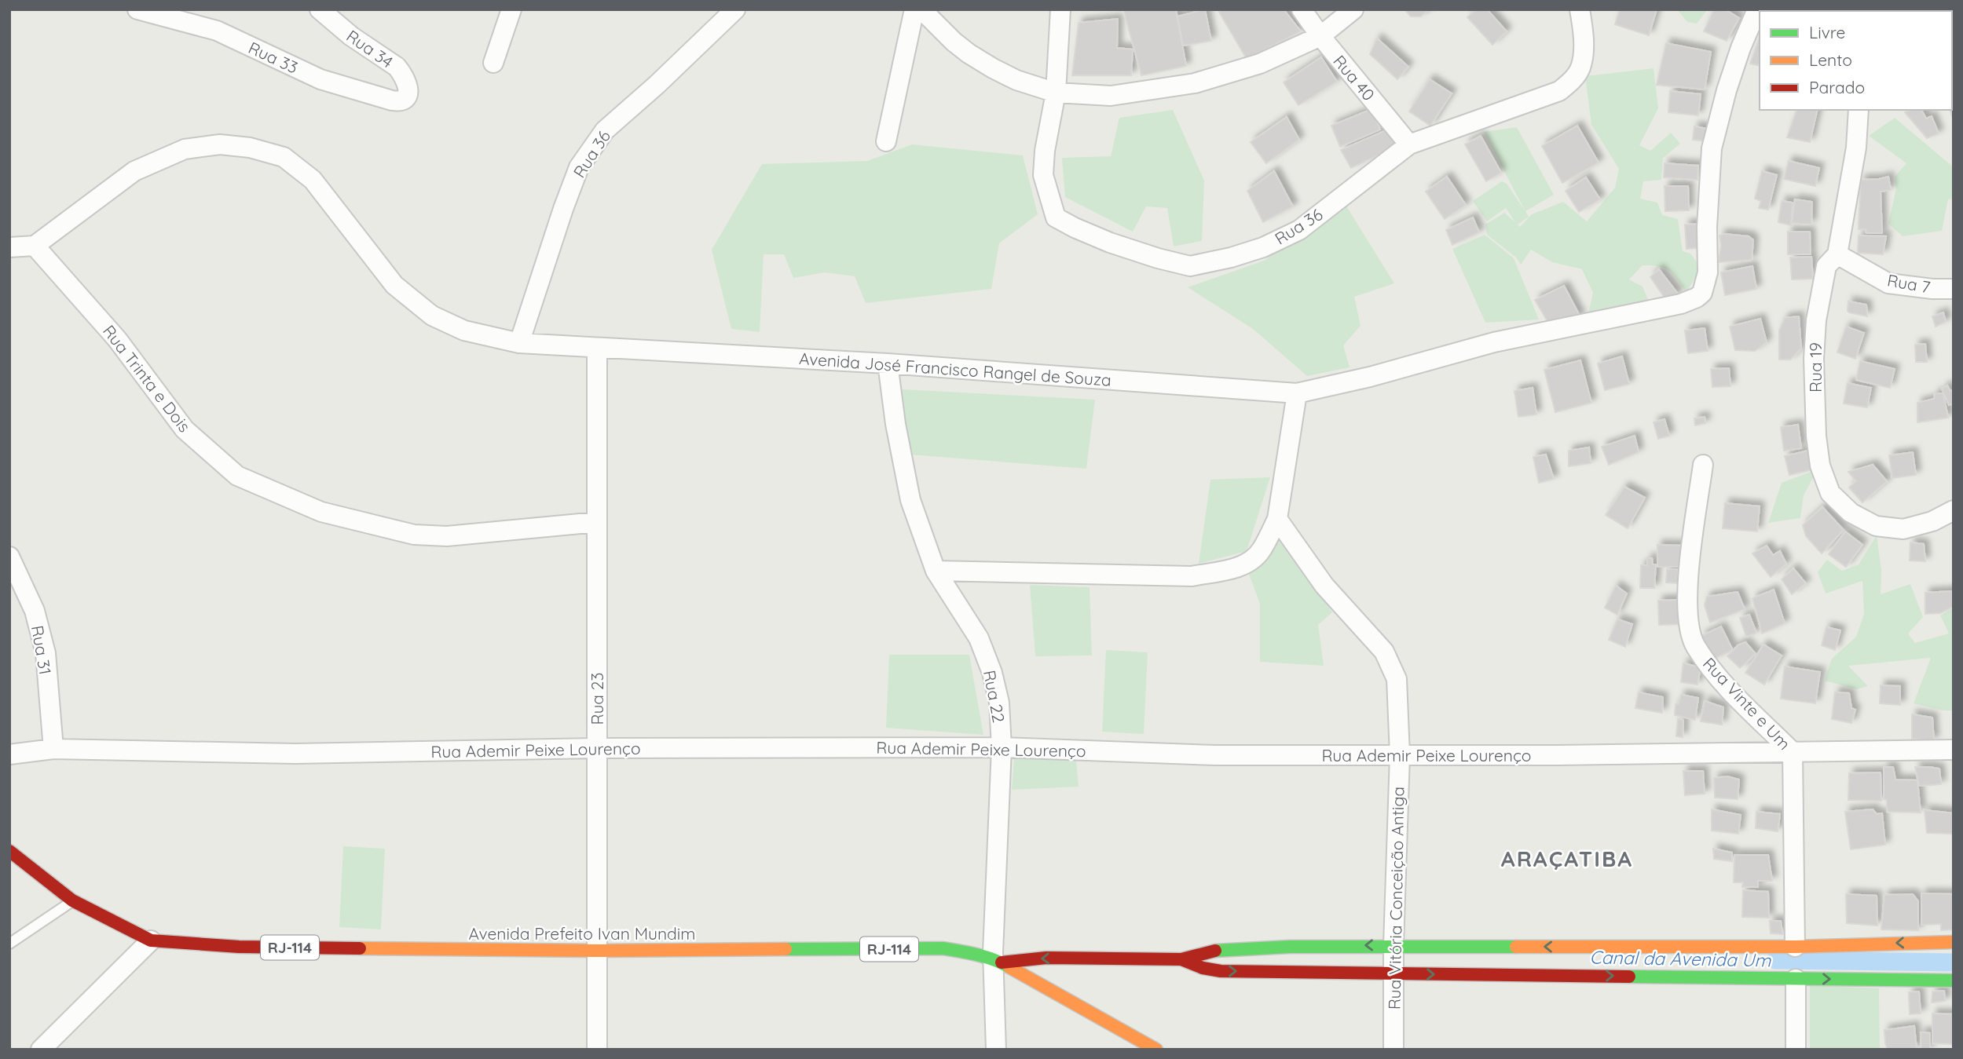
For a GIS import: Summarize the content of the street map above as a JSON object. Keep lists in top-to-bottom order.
{
  "streets": {
    "street": [
      "Rua 34",
      "Rua 33",
      "Rua 40",
      "Rua 36",
      "Rua 7",
      "Rua 19",
      "Avenida José Francisco Rangel de Souza",
      "Rua Trinta e Dois",
      "Rua 31",
      "Rua 22",
      "Rua 23",
      "Rua Vinte e Um",
      "Rua Ademir Peixe Lourenço",
      "Rua Vitória Conceição Antiga",
      "Avenida Prefeito Ivan Mundim",
      "RJ-114"
    ]
  },
  "crossings": [
    ["Rua 34", "Rua 33"],
    ["Rua 40", "Rua 36"],
    ["Rua 36", "Avenida José Francisco Rangel de Souza"],
    ["Rua 7", "Rua 19"],
    ["Avenida José Francisco Rangel de Souza", "Rua Trinta e Dois"],
    ["Avenida José Francisco Rangel de Souza", "Rua 22"],
    ["Avenida José Francisco Rangel de Souza", "Rua 23"],
    ["Rua Trinta e Dois", "Rua 23"],
    ["Rua 31", "Rua Ademir Peixe Lourenço"],
    ["Rua 22", "Rua Ademir Peixe Lourenço"],
    ["Rua 22", "Avenida Prefeito Ivan Mundim"],
    ["Rua 23", "Rua Ademir Peixe Lourenço"],
    ["Rua 23", "Avenida Prefeito Ivan Mundim"],
    ["Rua Vinte e Um", "Rua Ademir Peixe Lourenço"],
    ["Rua Ademir Peixe Lourenço", "Rua Vitória Conceição Antiga"]
  ],
  "districts": ["ARAÇATIBA"],
  "water": ["Canal da Avenida Um"],
  "legend": ["Livre", "Lento", "Parado"]
}
